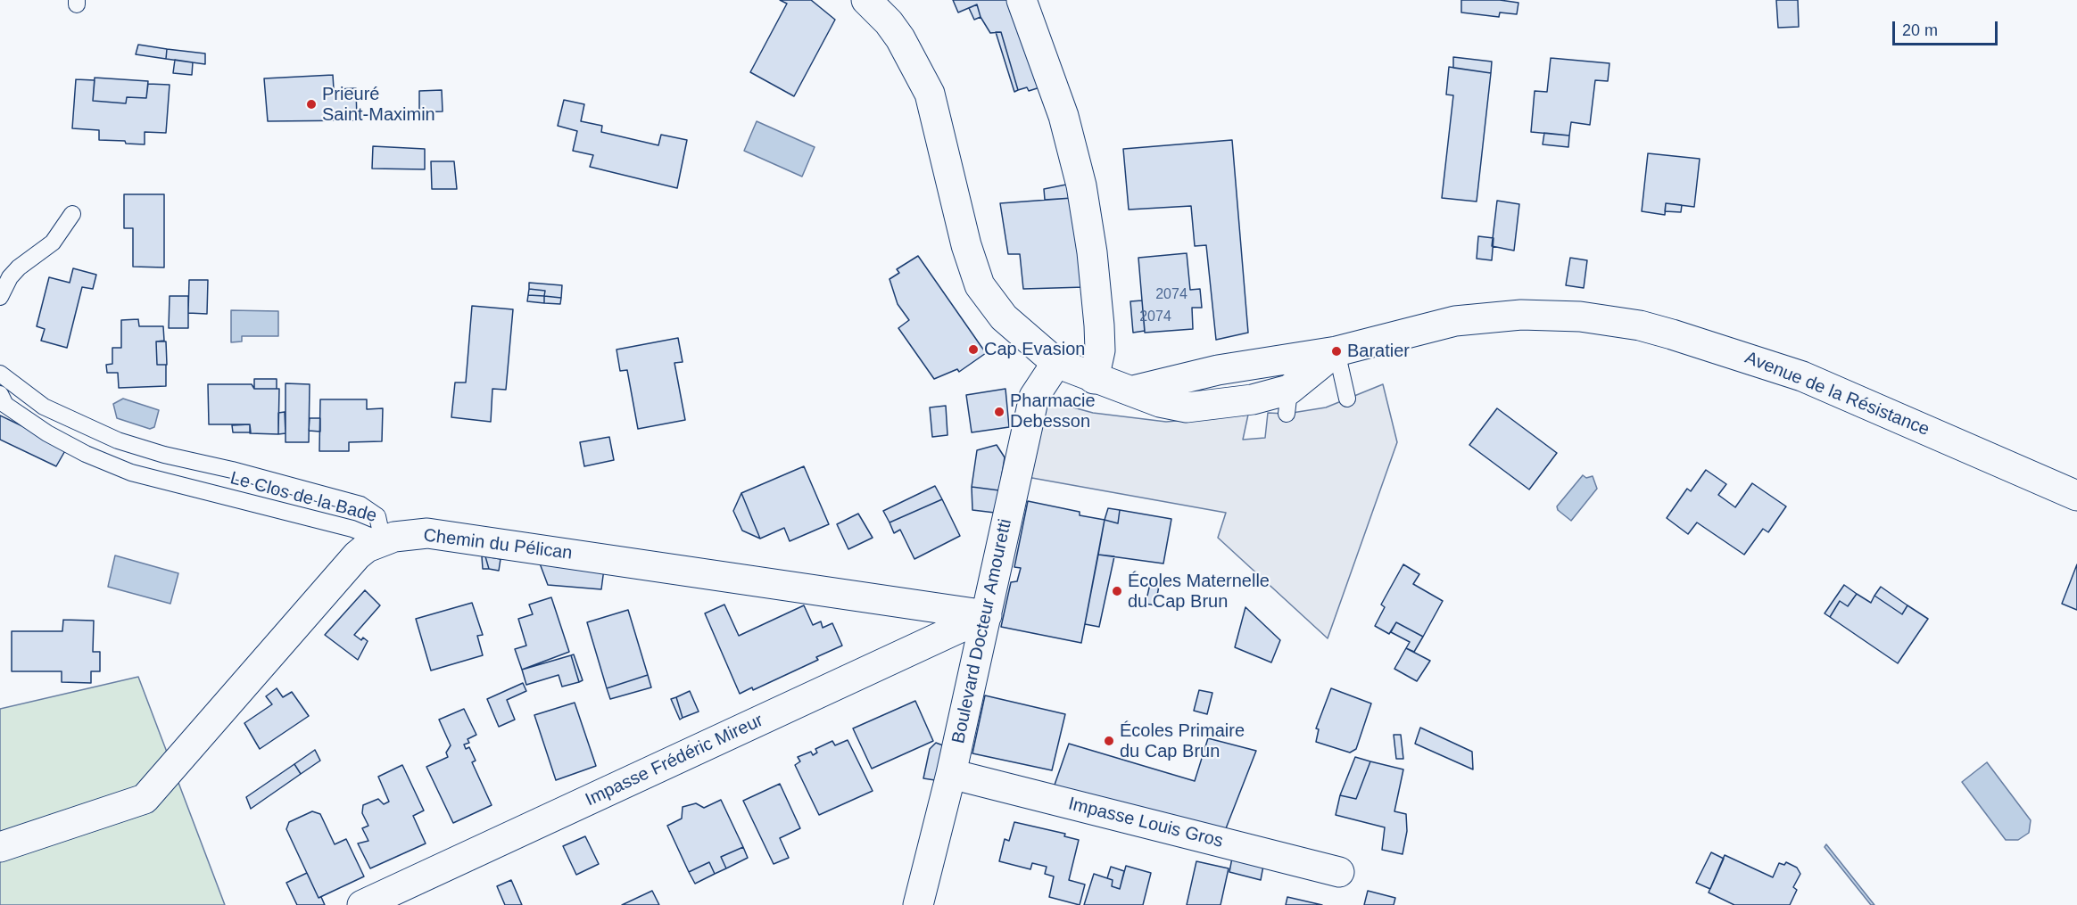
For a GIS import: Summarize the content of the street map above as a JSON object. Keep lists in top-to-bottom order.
{
  "streets": {
    "street": [
      "Avenue de la Résistance",
      "Chemin du Pélican",
      "Boulevard Docteur Amouretti",
      "Impasse Frédéric Mireur",
      "Impasse Louis Gros"
    ],
    "lane": ["Le Clos de la Bade"]
  },
  "crossings": [
    ["Avenue de la Résistance", "Boulevard Docteur Amouretti"],
    ["Le Clos de la Bade", "Chemin du Pélican"],
    ["Chemin du Pélican", "Boulevard Docteur Amouretti"],
    ["Chemin du Pélican", "Impasse Frédéric Mireur"],
    ["Boulevard Docteur Amouretti", "Impasse Frédéric Mireur"],
    ["Boulevard Docteur Amouretti", "Impasse Louis Gros"]
  ],
  "places": [
    "Prieuré Saint-Maximin",
    "Cap Evasion",
    "Baratier",
    "Pharmacie Debesson",
    "Écoles Maternelle du Cap Brun",
    "Écoles Primaire du Cap Brun"
  ],
  "house_numbers": ["2074", "2074"],
  "scale_bar": "20 m"
}
